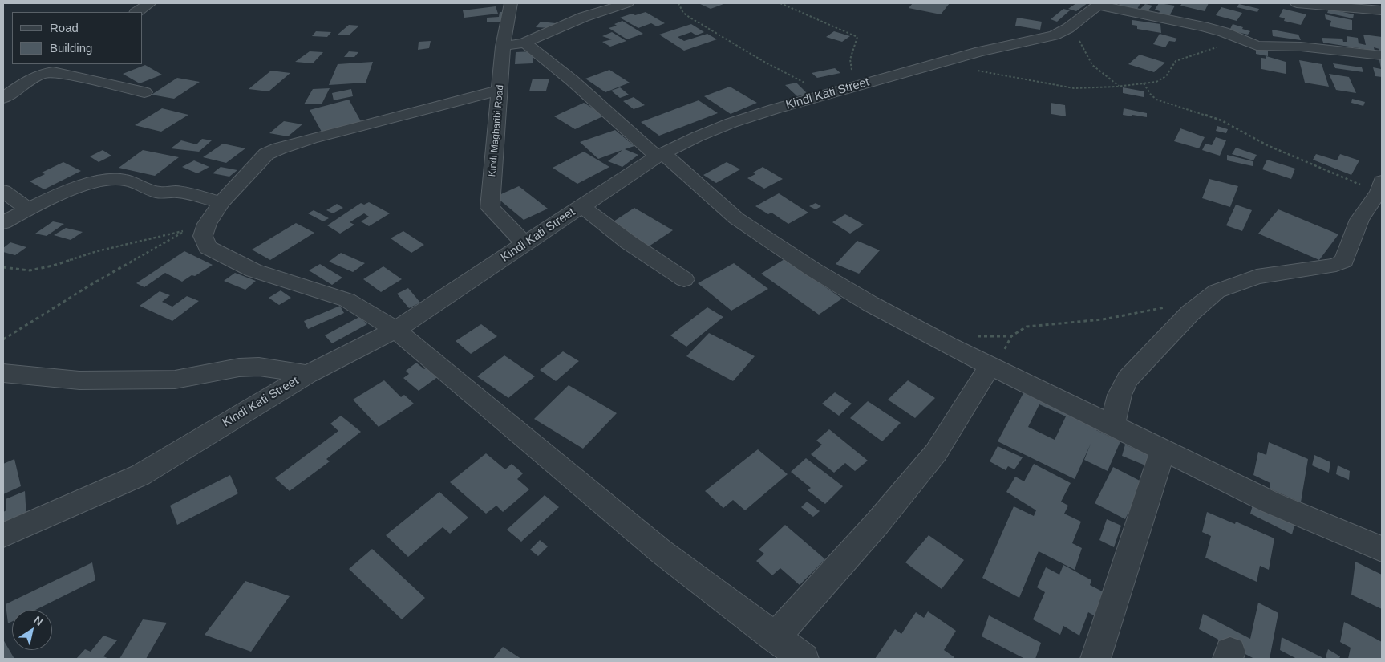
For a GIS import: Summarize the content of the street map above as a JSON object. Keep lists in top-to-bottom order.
{
  "streets": {
    "street": ["Kindi Kati Street", "Kindi Magharibi Road"]
  },
  "crossings": [
    ["Kindi Kati Street", "Kindi Magharibi Road"]
  ],
  "legend": ["Road", "Building"],
  "north": "top right"
}
